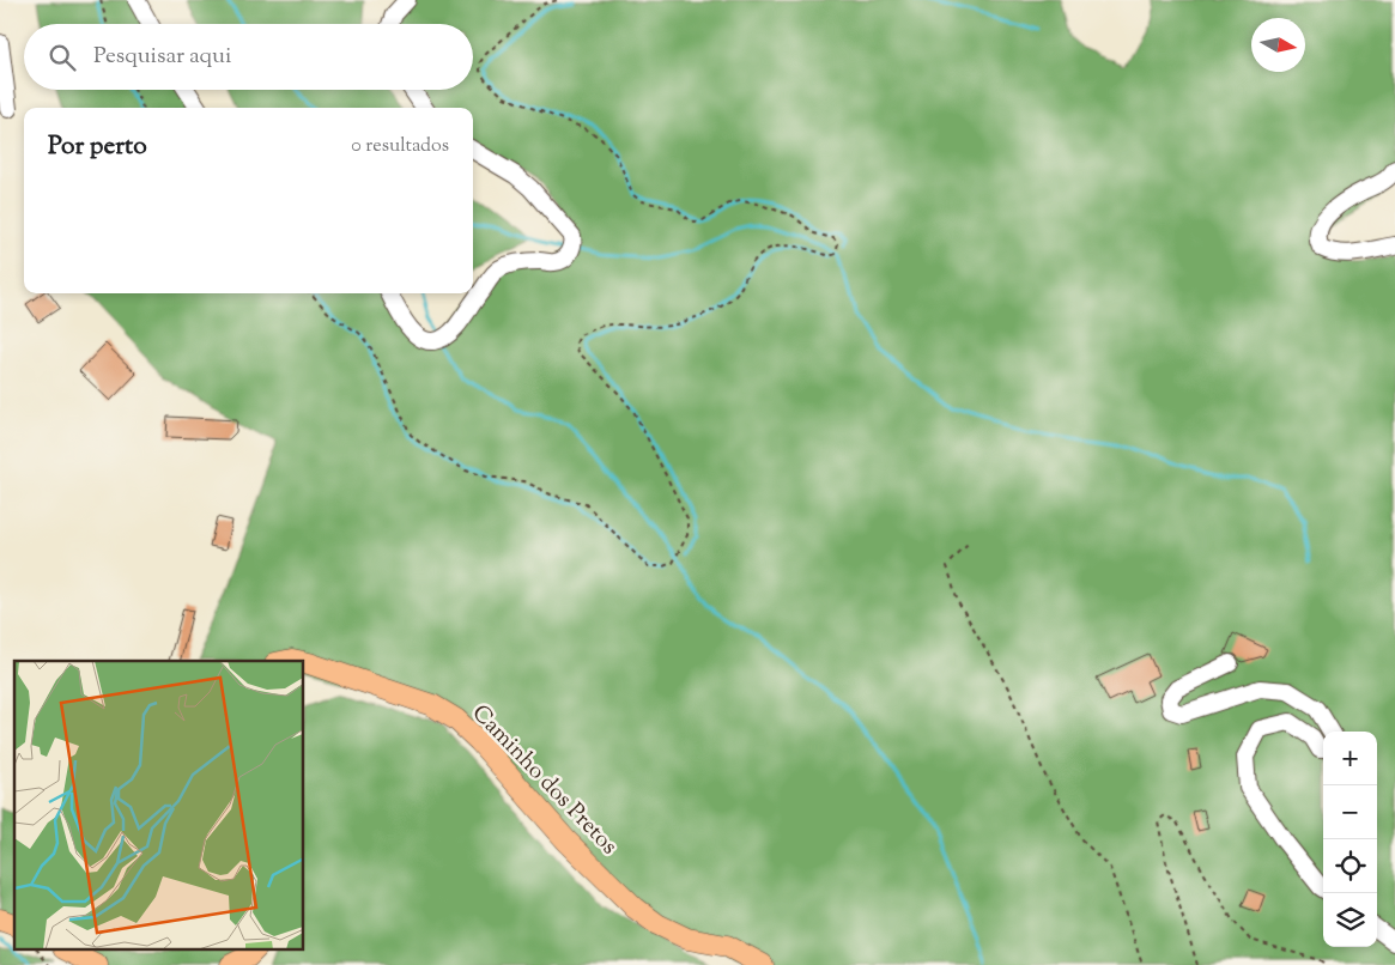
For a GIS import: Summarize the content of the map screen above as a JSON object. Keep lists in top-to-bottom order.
{
  "streets": {
    "main road": ["Caminho dos Pretos"]
  },
  "north": "right",
  "page": {
    "search": "Pesquisar aqui",
    "heading": ["Por perto", "0 resultados"],
    "map_buttons": ["+", "−"]
  }
}
